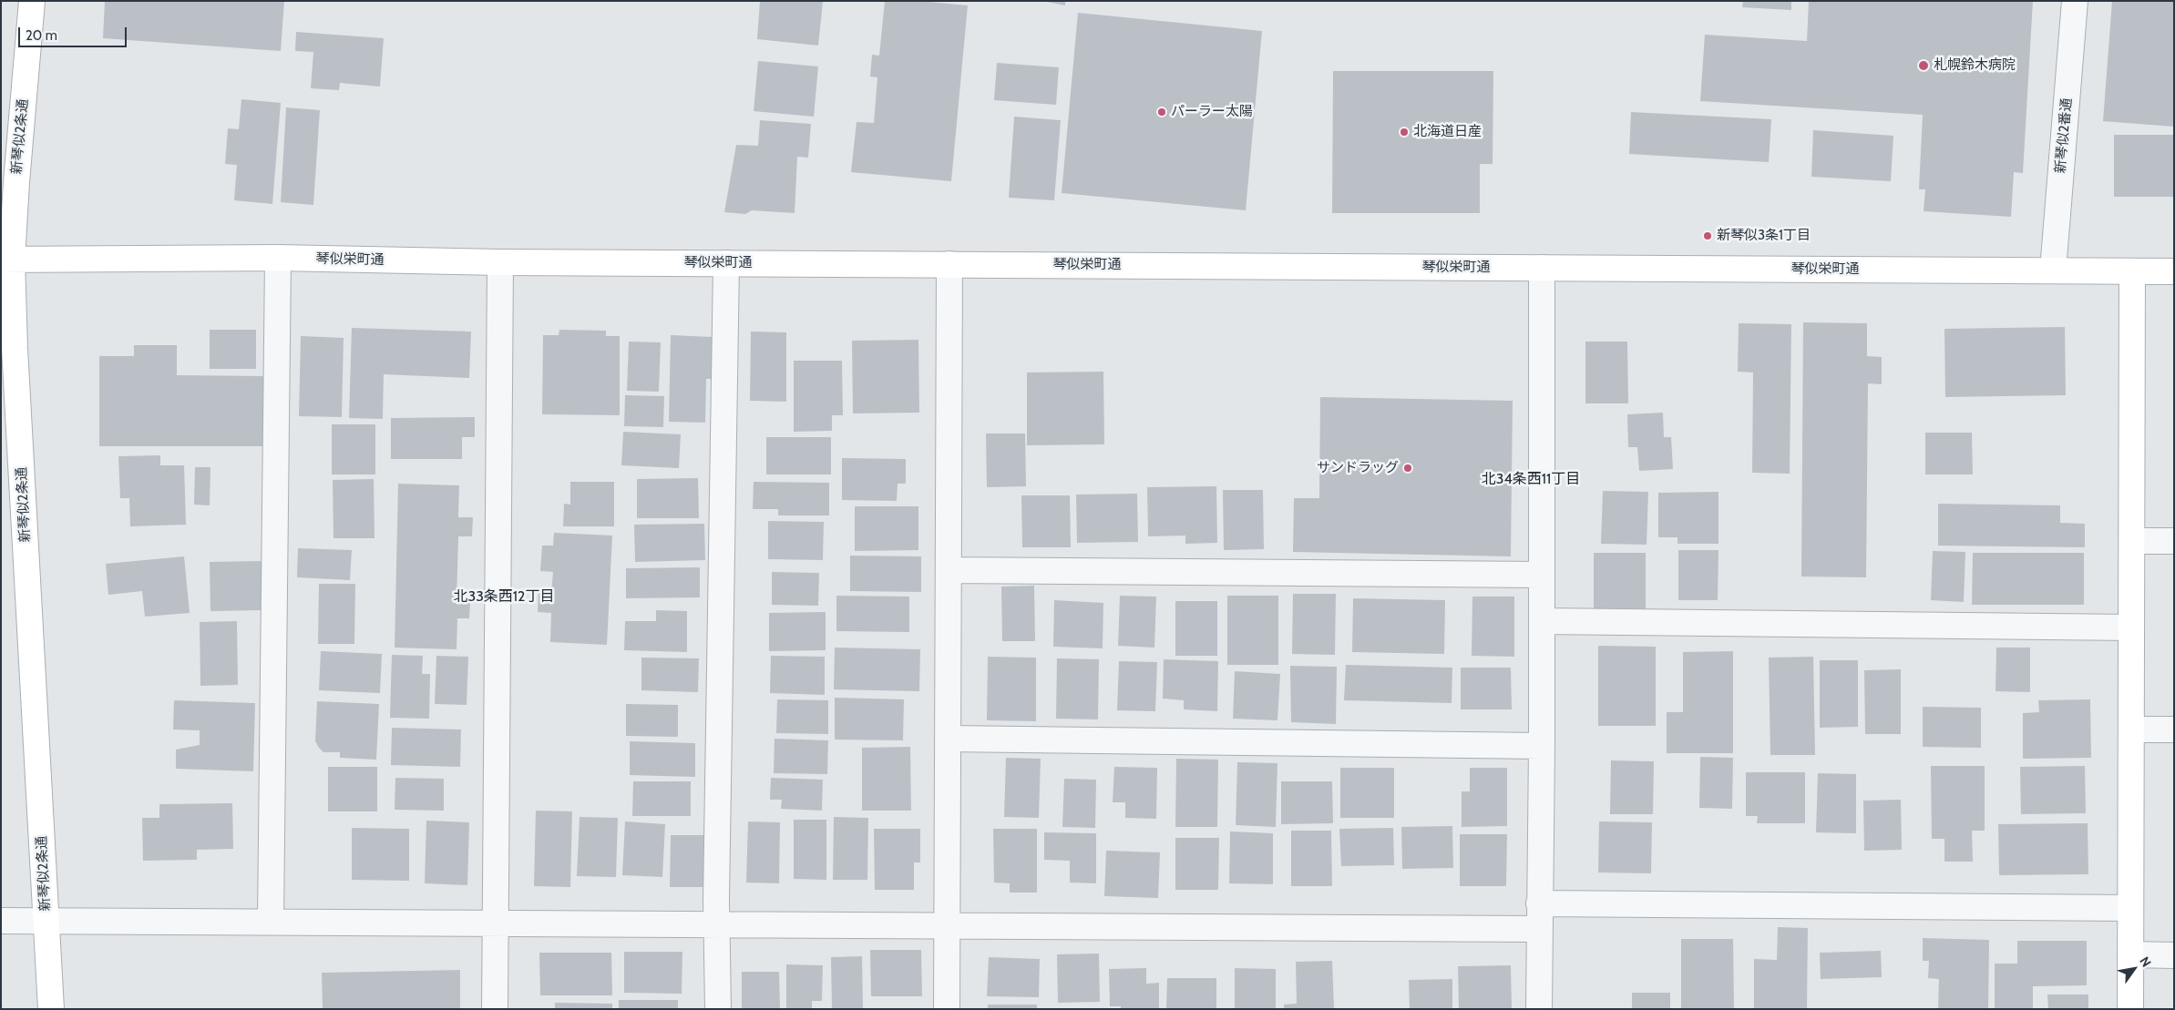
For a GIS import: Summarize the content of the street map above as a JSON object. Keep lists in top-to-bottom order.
{
  "streets": {
    "main road": ["新琴似2条通", "琴似栄町通"],
    "street": ["新琴似2番通"]
  },
  "crossings": [
    ["新琴似2番通", "琴似栄町通"],
    ["新琴似2条通", "琴似栄町通"]
  ],
  "districts": ["北34条西11丁目", "北33条西12丁目"],
  "places": [
    "札幌鈴木病院",
    "パーラー太陽",
    "北海道日産",
    "新琴似3条1丁目",
    "サンドラッグ"
  ],
  "scale_bar": "20 m",
  "north": "top right"
}
